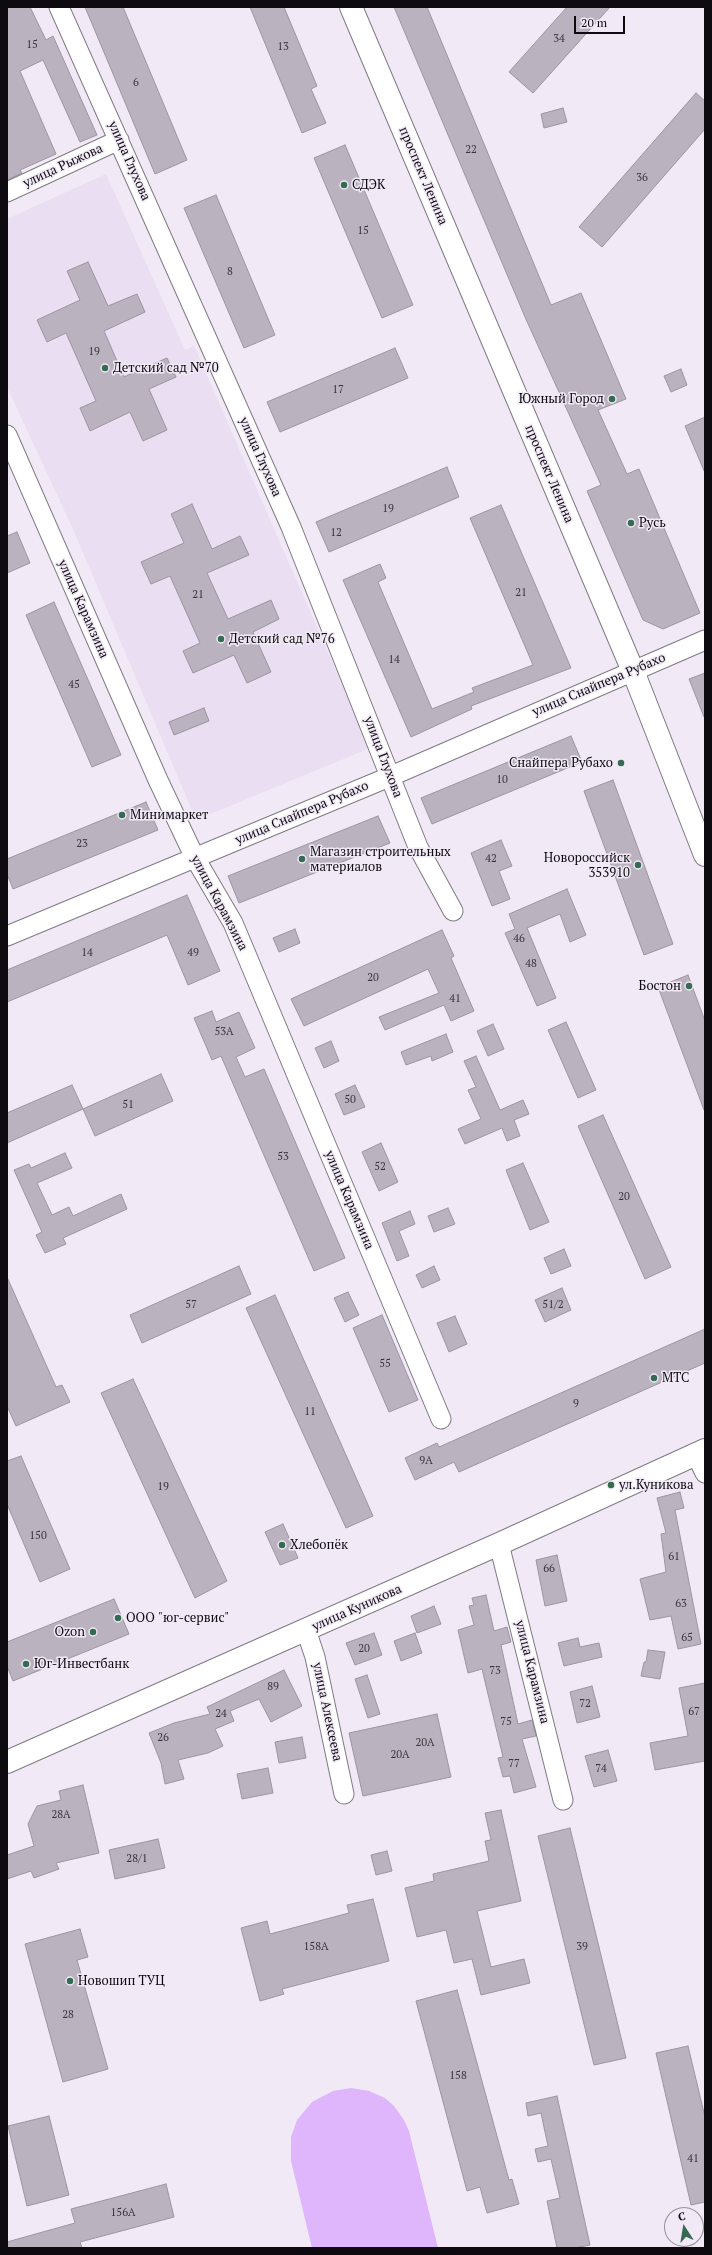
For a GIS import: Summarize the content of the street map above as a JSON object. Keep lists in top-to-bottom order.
{
  "streets": {
    "street": [
      "улица Глухова",
      "улица Рыжова",
      "проспект Ленина",
      "улица Карамзина",
      "улица Снайпера Рубахо",
      "улица Куникова",
      "улица Алексеева"
    ]
  },
  "crossings": [
    ["улица Глухова", "улица Рыжова"],
    ["улица Глухова", "улица Снайпера Рубахо"],
    ["проспект Ленина", "улица Снайпера Рубахо"],
    ["улица Карамзина", "улица Снайпера Рубахо"],
    ["улица Карамзина", "улица Куникова"],
    ["улица Куникова", "улица Алексеева"]
  ],
  "places": [
    "СДЭК",
    "Детский сад №70",
    "Южный Город",
    "Русь",
    "Детский сад №76",
    "Снайпера Рубахо",
    "Минимаркет",
    "Магазин строительных материалов",
    "Новороссийск 353910",
    "Бостон",
    "МТС",
    "ул.Куникова",
    "Хлебопёк",
    "ООО \"юг-сервис\"",
    "Ozon",
    "Юг-Инвестбанк",
    "Новошип ТУЦ"
  ],
  "house_numbers": [
    "34",
    "15",
    "13",
    "6",
    "22",
    "36",
    "15",
    "8",
    "19",
    "17",
    "19",
    "12",
    "21",
    "21",
    "14",
    "45",
    "10",
    "23",
    "42",
    "46",
    "14",
    "49",
    "48",
    "20",
    "41",
    "53А",
    "50",
    "51",
    "53",
    "52",
    "20",
    "57",
    "51/2",
    "55",
    "9",
    "11",
    "9А",
    "19",
    "150",
    "61",
    "66",
    "63",
    "65",
    "20",
    "73",
    "89",
    "72",
    "67",
    "24",
    "75",
    "26",
    "20А",
    "20А",
    "77",
    "74",
    "28А",
    "28/1",
    "158А",
    "39",
    "28",
    "158",
    "41",
    "156А"
  ],
  "scale_bar": "20 m",
  "north": "top"
}
